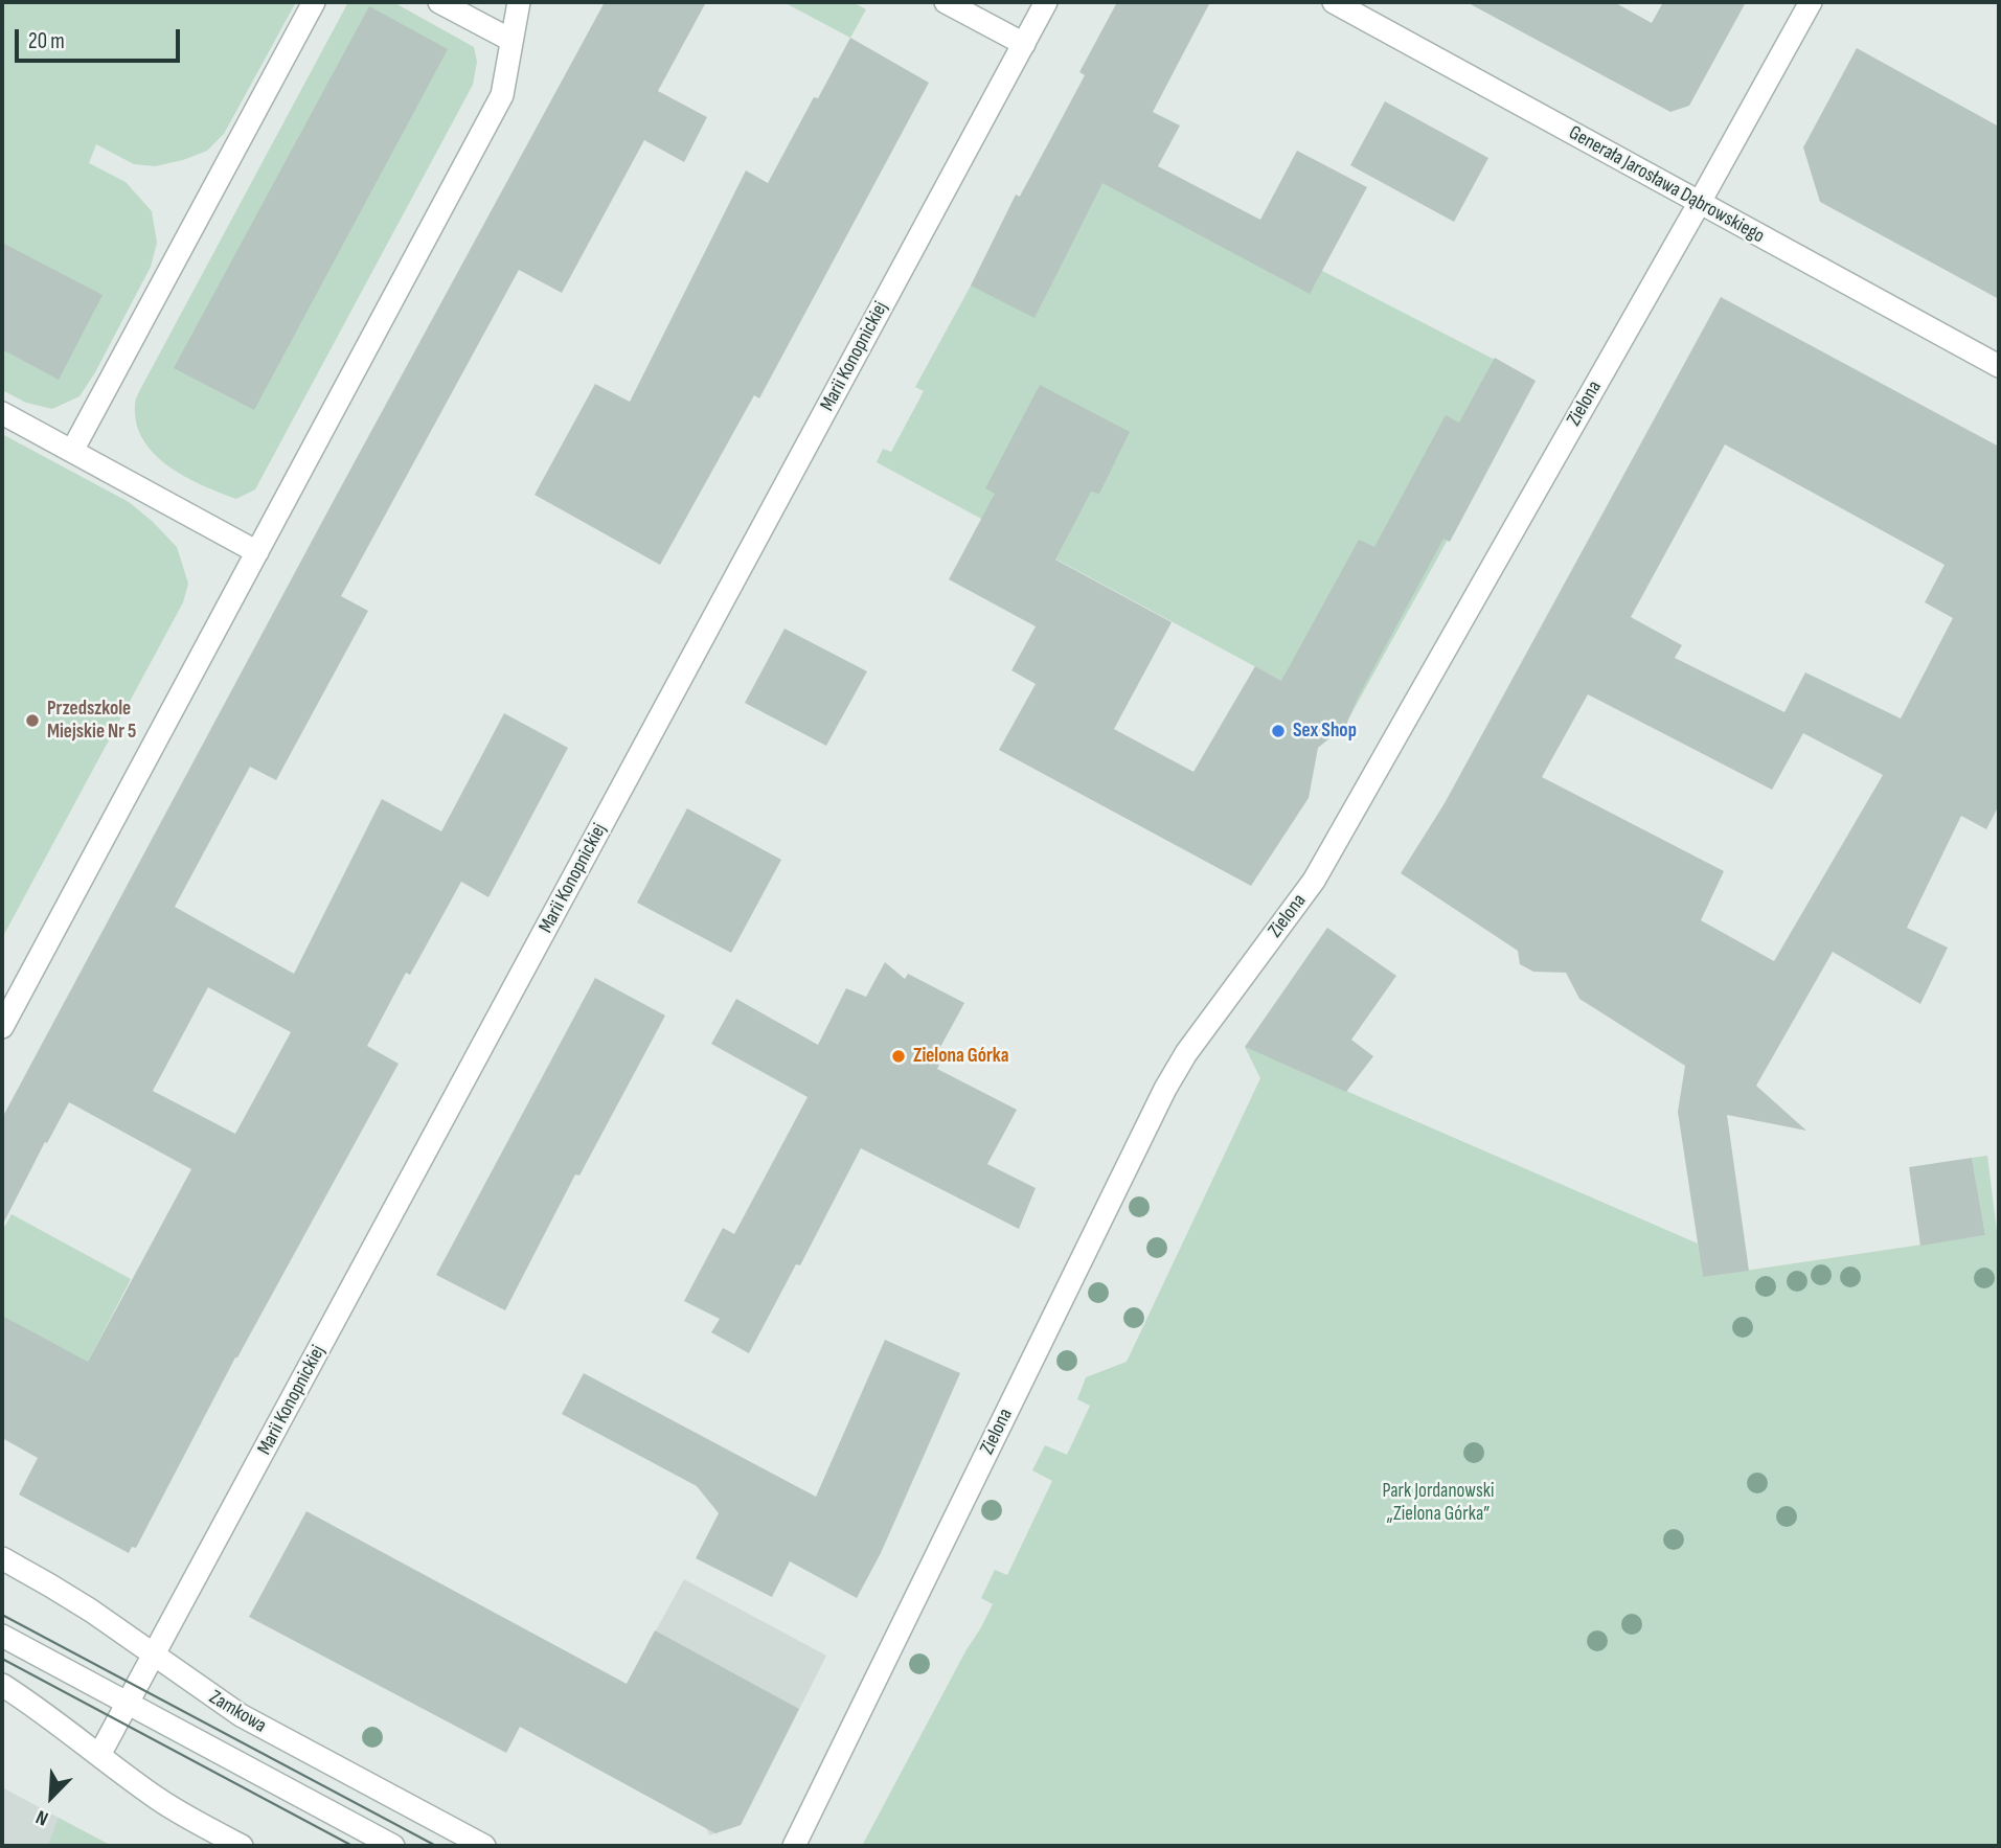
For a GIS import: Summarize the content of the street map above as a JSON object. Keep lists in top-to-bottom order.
{
  "streets": {
    "street": [
      "Generała Jarosława Dąbrowskiego",
      "Marii Konopnickiej",
      "Zielona",
      "Zamkowa"
    ]
  },
  "crossings": [
    ["Generała Jarosława Dąbrowskiego", "Zielona"],
    ["Marii Konopnickiej", "Zamkowa"]
  ],
  "parks": ["Park Jordanowski „Zielona Górka”"],
  "places": ["Przedszkole Miejskie Nr 5", "Sex Shop", "Zielona Górka"],
  "scale_bar": "20 m",
  "north": "bottom left"
}
